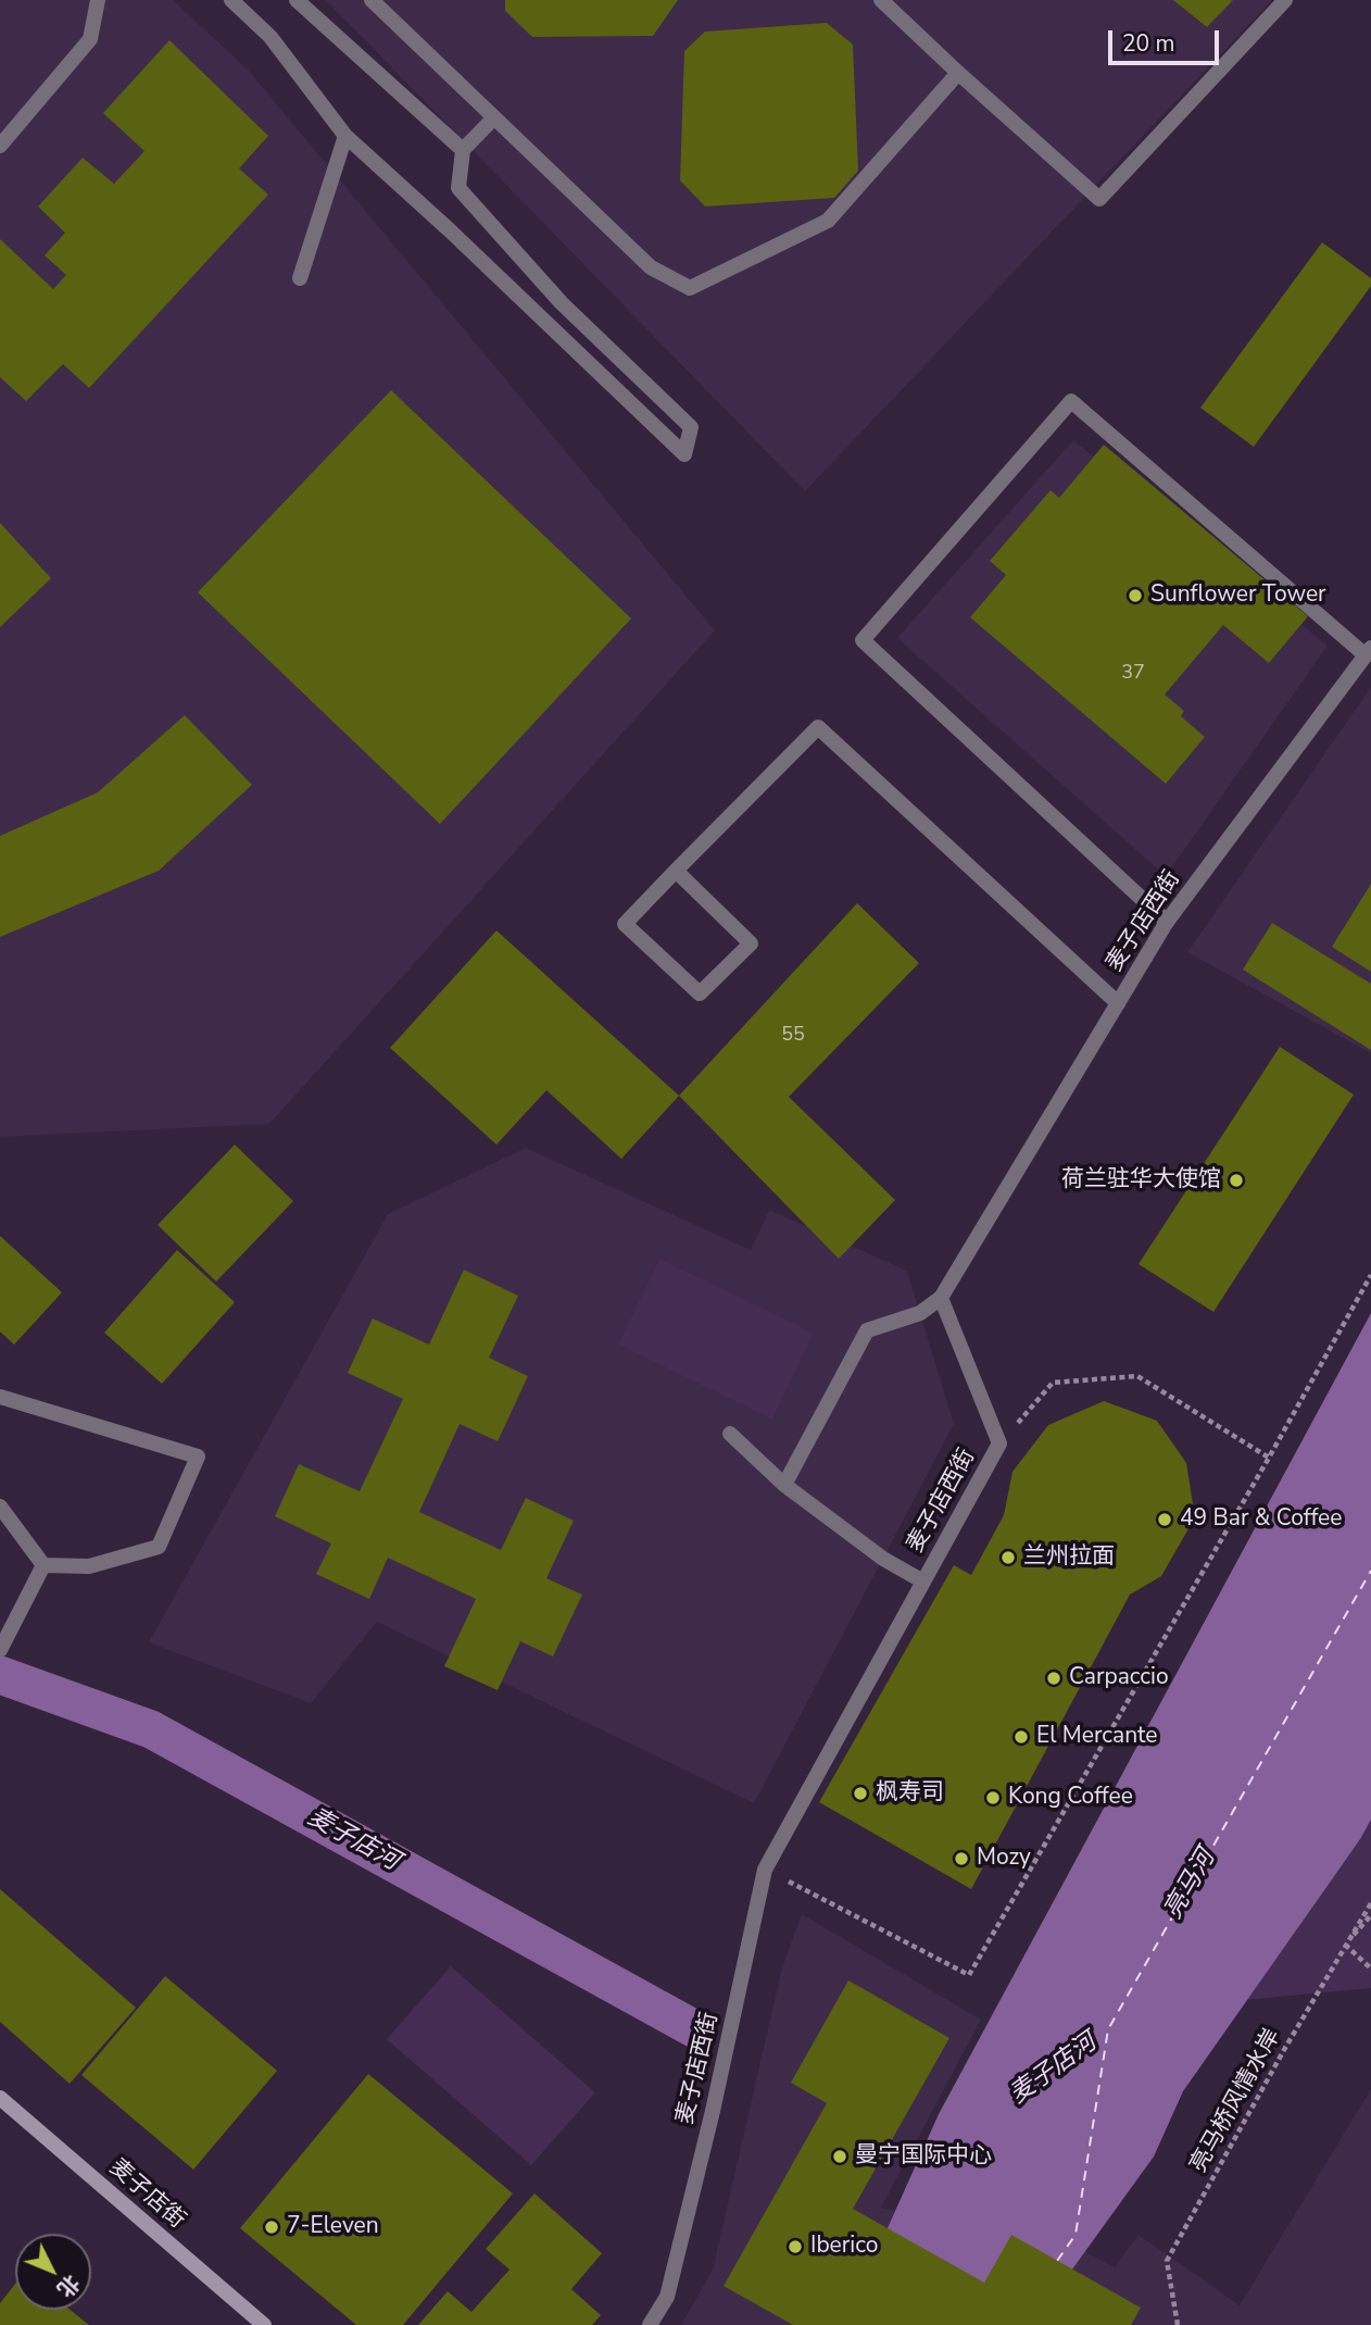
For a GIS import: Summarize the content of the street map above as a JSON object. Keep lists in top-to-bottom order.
{
  "streets": {
    "street": ["麦子店西街", "麦子店街"],
    "path": ["亮马桥风情水岸"]
  },
  "water": ["麦子店河", "亮马河"],
  "places": [
    "Sunflower Tower",
    "荷兰驻华大使馆",
    "49 Bar & Coffee",
    "兰州拉面",
    "Carpaccio",
    "El Mercante",
    "枫寿司",
    "Kong Coffee",
    "Mozy",
    "曼宁国际中心",
    "7-Eleven",
    "Iberico"
  ],
  "house_numbers": ["37", "55"],
  "scale_bar": "20 m",
  "north": "bottom right"
}
